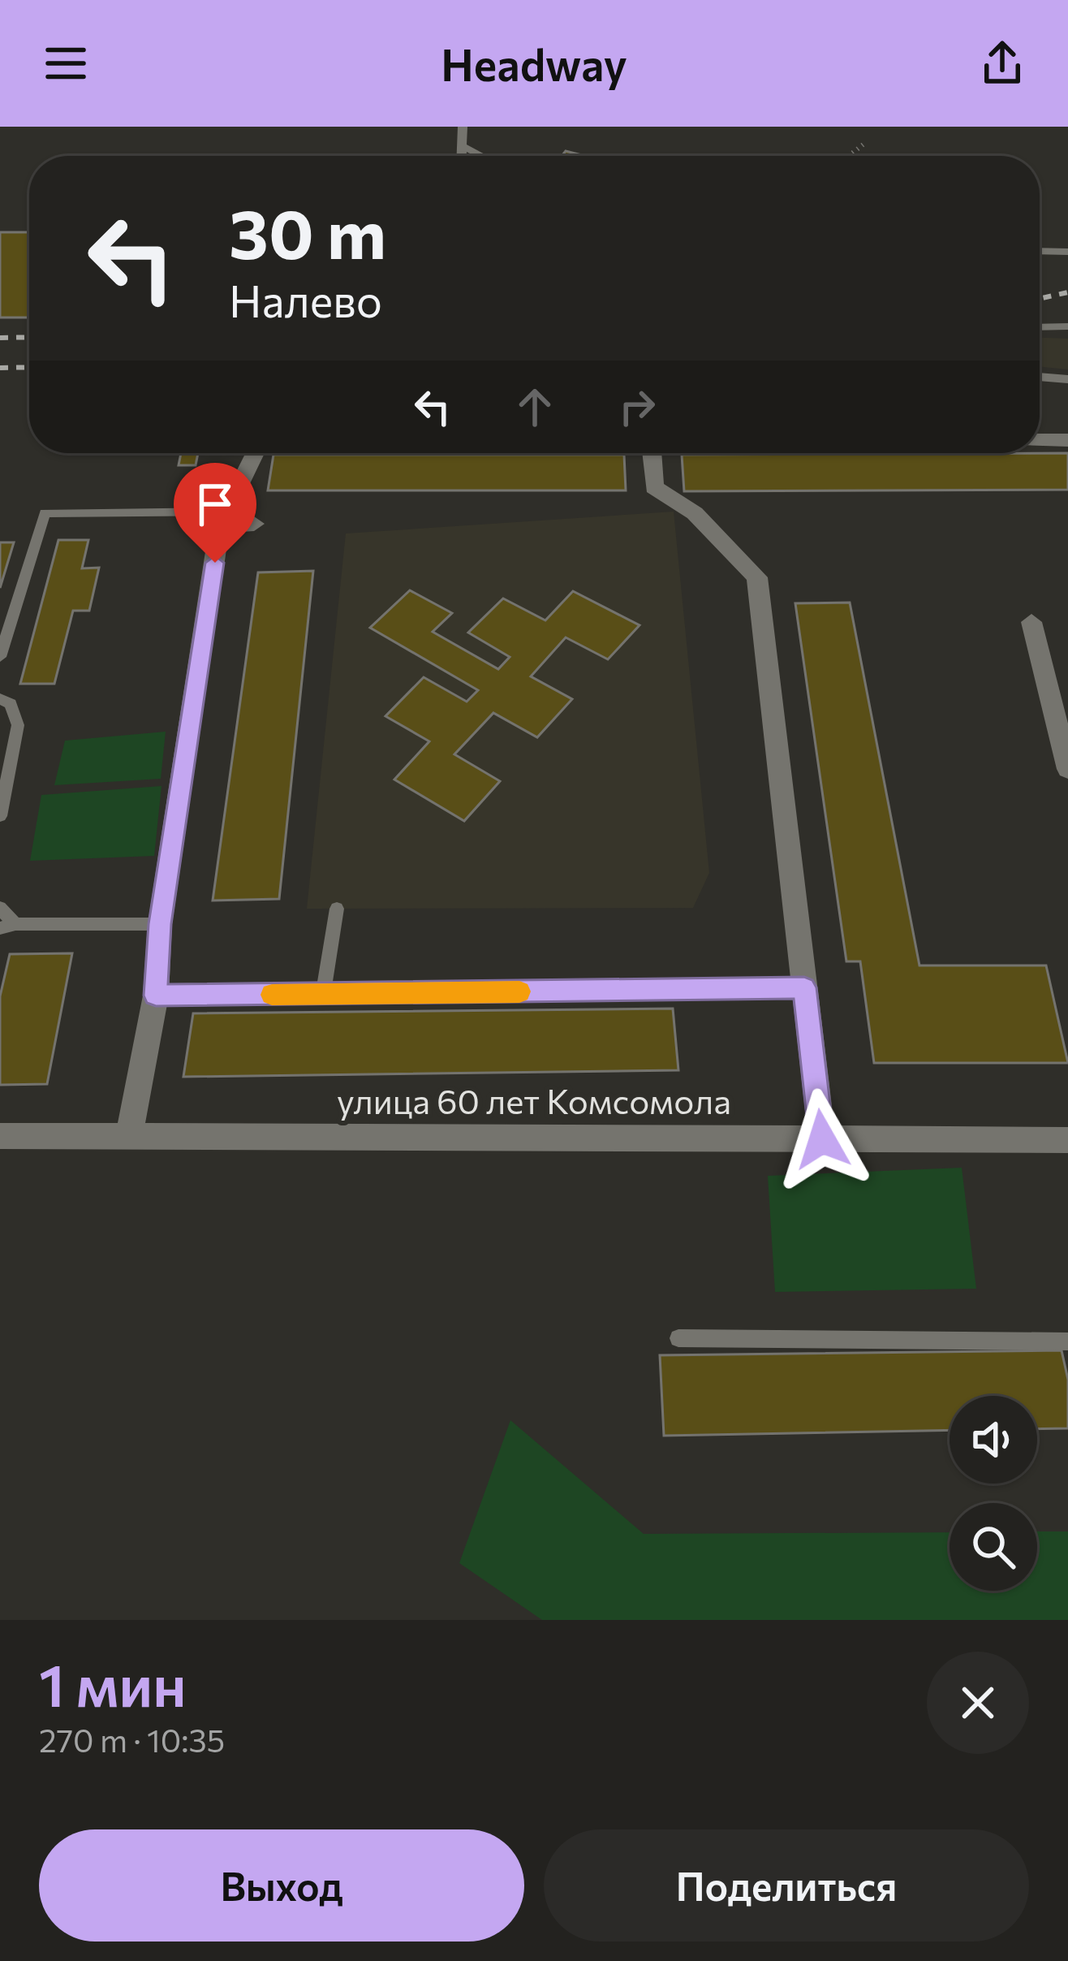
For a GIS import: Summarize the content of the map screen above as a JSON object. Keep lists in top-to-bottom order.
{
  "streets": {
    "street": ["улица 60 лет Комсомола"]
  },
  "page": {
    "header": "Headway",
    "turn": ["30 m", "Налево"],
    "heading": ["1 мин", "270 m · 10:35"],
    "buttons": ["Выход", "Поделиться"]
  }
}
